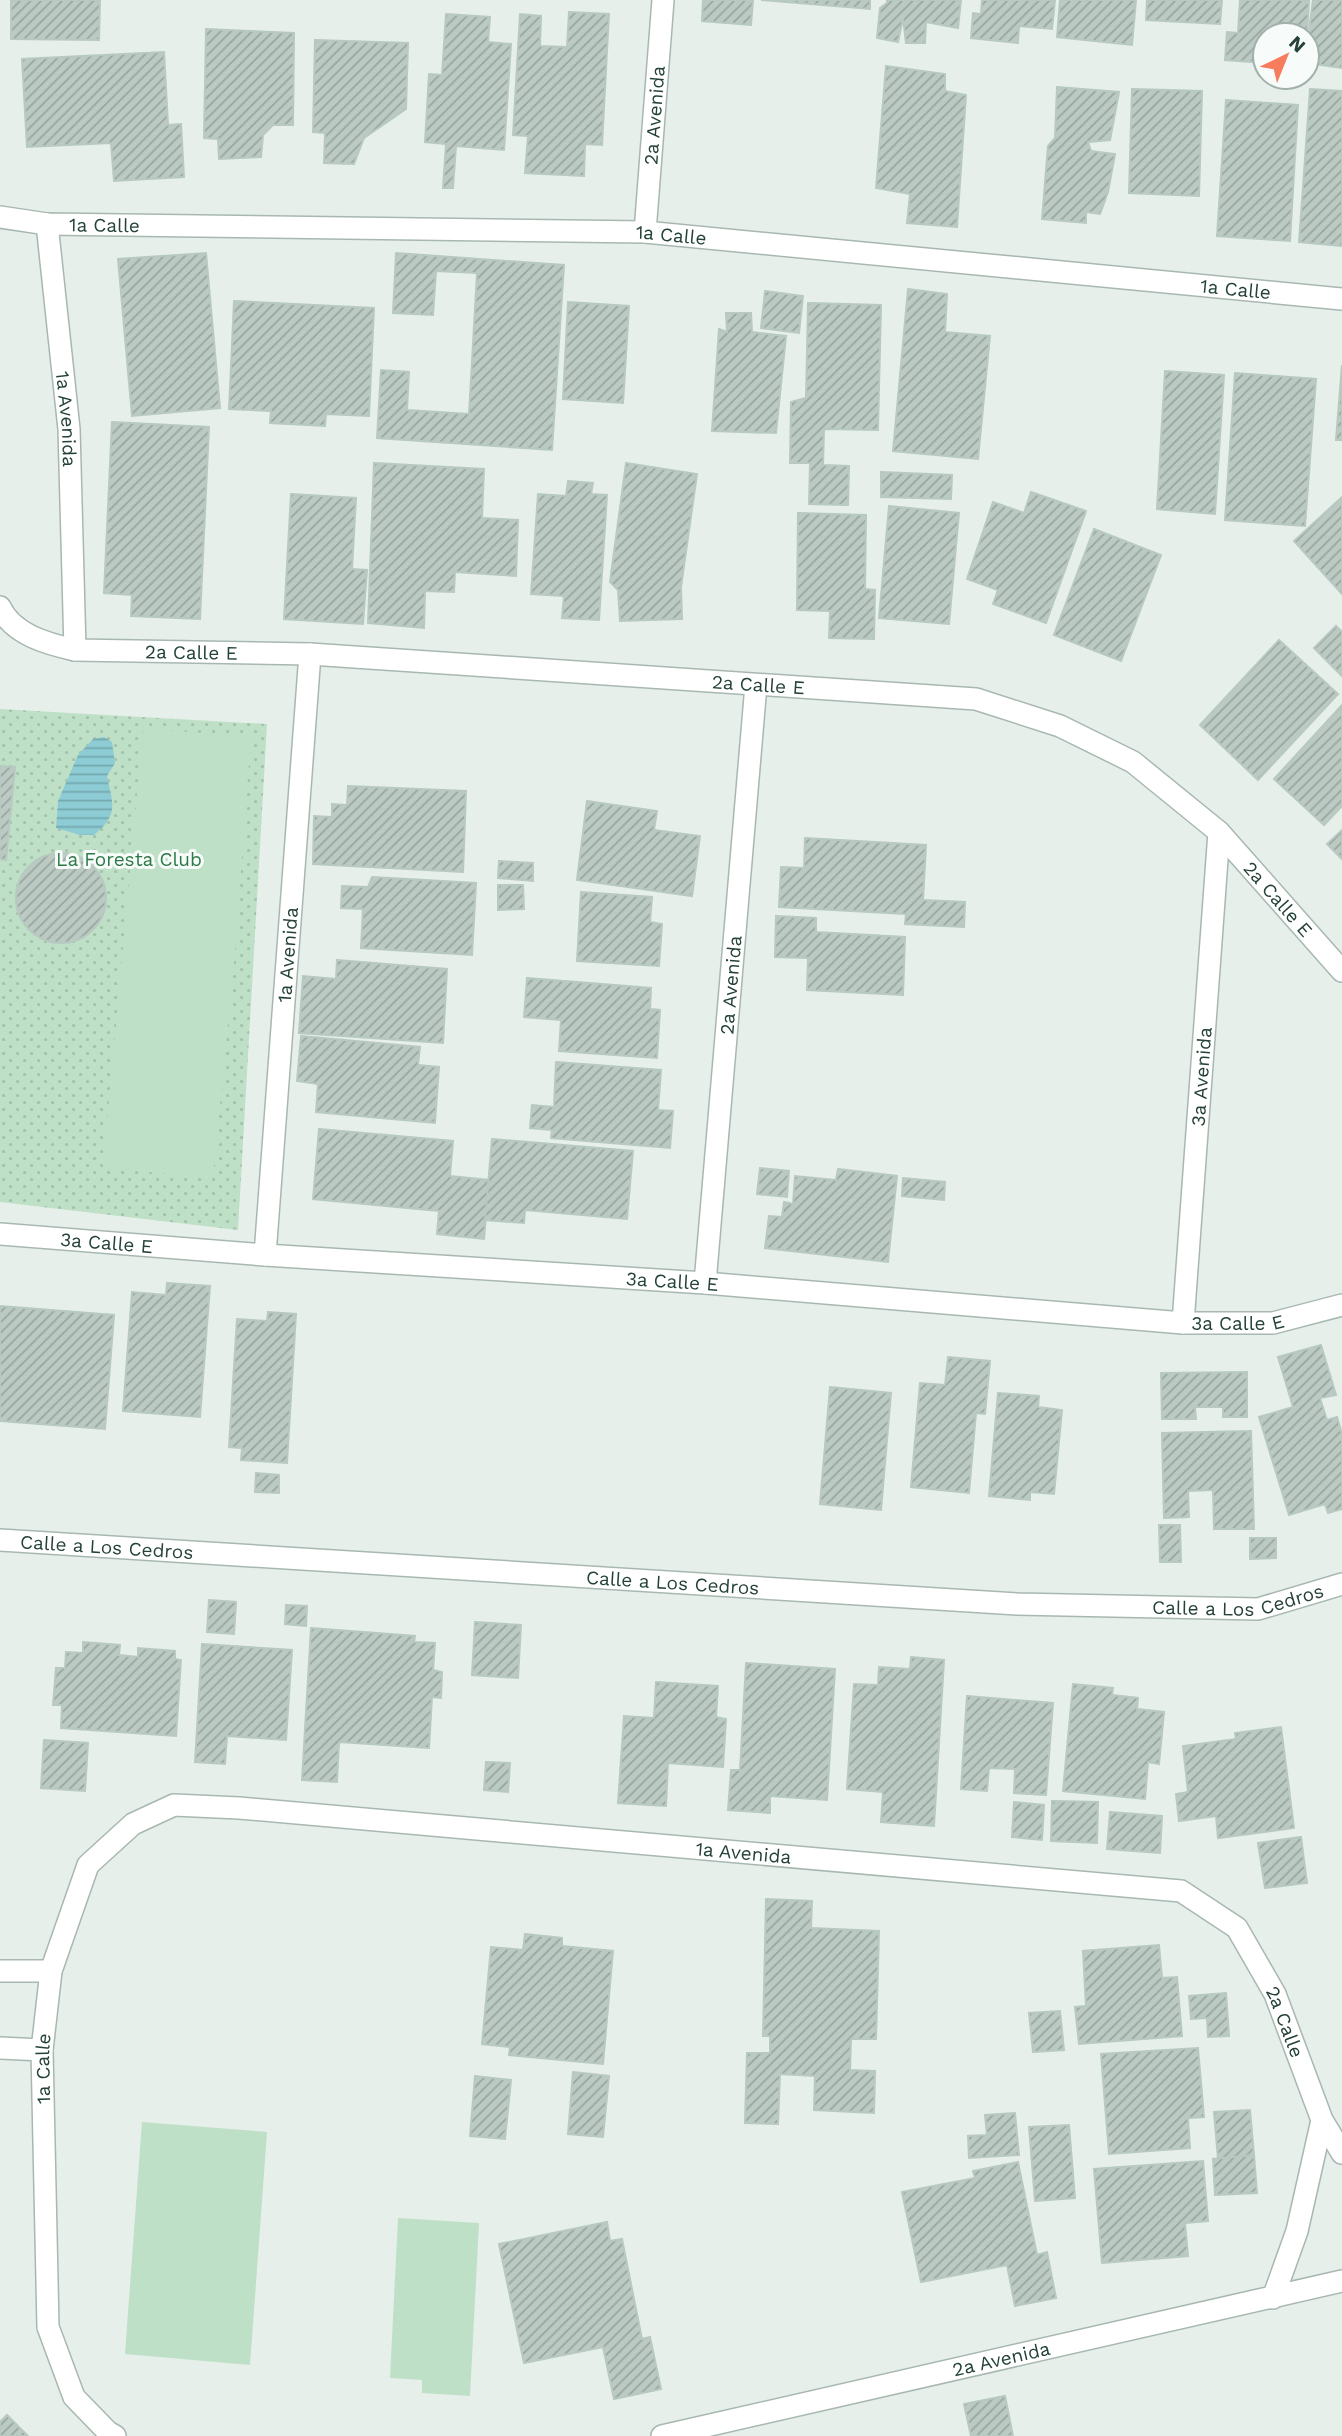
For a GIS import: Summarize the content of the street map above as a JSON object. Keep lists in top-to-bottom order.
{
  "streets": {
    "street": [
      "2a Avenida",
      "1a Calle",
      "1a Avenida",
      "2a Calle E",
      "3a Avenida",
      "3a Calle E",
      "Calle a Los Cedros",
      "2a Calle"
    ]
  },
  "crossings": [
    ["2a Avenida", "1a Calle"],
    ["2a Avenida", "2a Calle E"],
    ["2a Avenida", "3a Calle E"],
    ["1a Calle", "1a Avenida"],
    ["1a Avenida", "2a Calle E"],
    ["1a Avenida", "3a Calle E"],
    ["1a Avenida", "2a Calle"],
    ["2a Calle E", "3a Avenida"],
    ["3a Avenida", "3a Calle E"]
  ],
  "parks": ["La Foresta Club"],
  "north": "top right"
}
